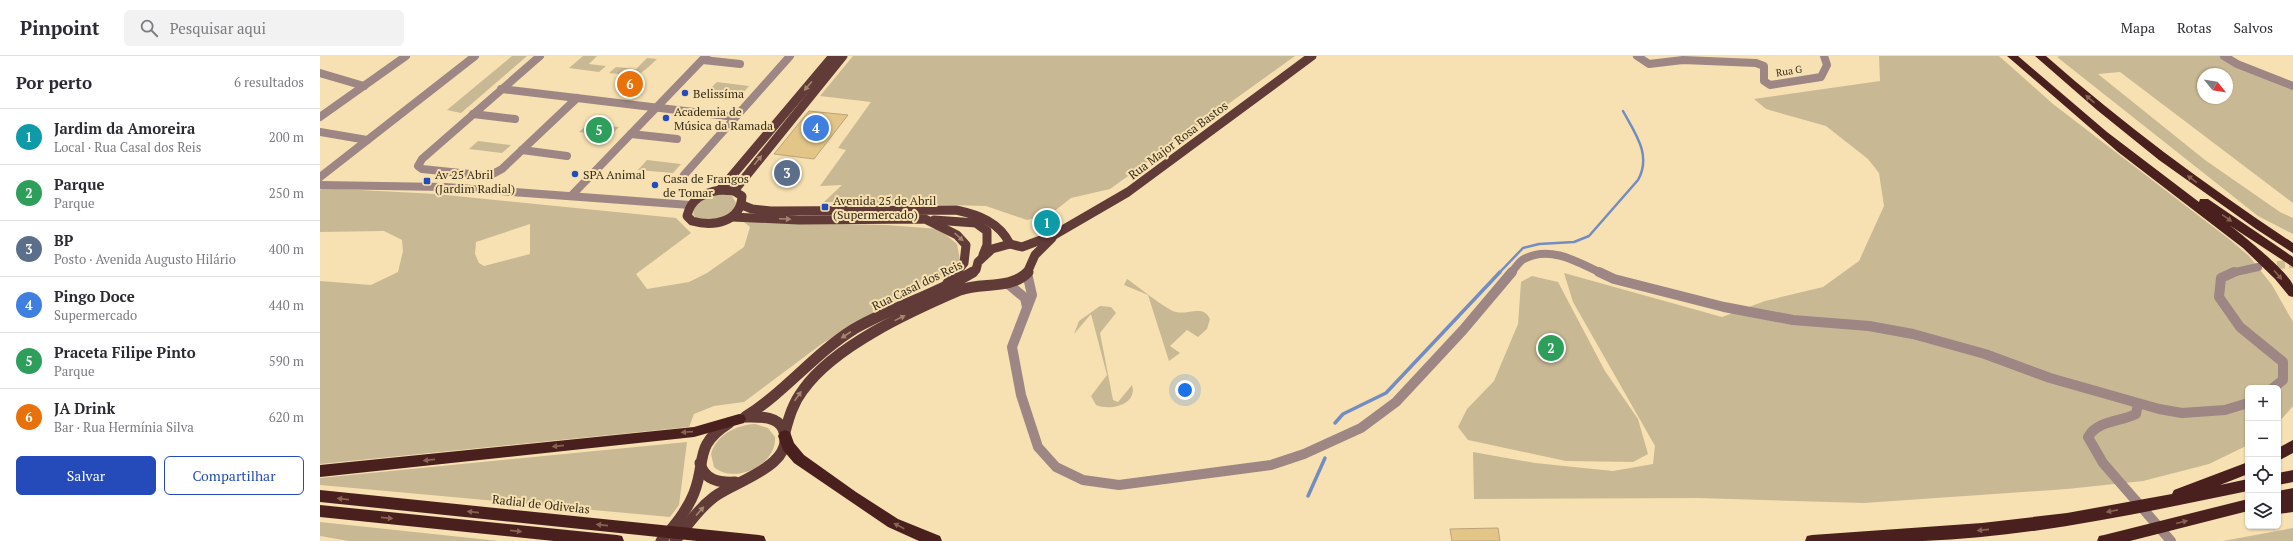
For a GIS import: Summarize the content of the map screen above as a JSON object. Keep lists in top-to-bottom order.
{
  "streets": {
    "highway": ["Radial de Odivelas"],
    "main road": ["Rua Major Rosa Bastos", "Rua Casal dos Reis"],
    "street": ["Rua G"]
  },
  "places": {
    "other": [
      "Belissíma",
      "Academia de Música da Ramada",
      "SPA Animal",
      "Casa de Frangos de Tomar"
    ],
    "transit": ["Av 25 Abril (Jardim Radial)", "Avenida 25 de Abril (Supermercado)"]
  },
  "north": "bottom right",
  "page": {
    "header": "Pinpoint",
    "search": "Pesquisar aqui",
    "nav": ["Mapa", "Rotas", "Salvos"],
    "heading": ["Por perto", "6 resultados"],
    "pins": [
      "6",
      "4",
      "5",
      "3",
      "1",
      "2"
    ],
    "list": [
      {
        "mark": "1",
        "name": "Jardim da Amoreira",
        "note": "Local · Rua Casal dos Reis",
        "value": "200 m"
      },
      {
        "mark": "2",
        "name": "Parque",
        "note": "Parque",
        "value": "250 m"
      },
      {
        "mark": "3",
        "name": "BP",
        "note": "Posto · Avenida Augusto Hilário",
        "value": "400 m"
      },
      {
        "mark": "4",
        "name": "Pingo Doce",
        "note": "Supermercado",
        "value": "440 m"
      },
      {
        "mark": "5",
        "name": "Praceta Filipe Pinto",
        "note": "Parque",
        "value": "590 m"
      },
      {
        "mark": "6",
        "name": "JA Drink",
        "note": "Bar · Rua Hermínia Silva",
        "value": "620 m"
      }
    ],
    "map_buttons": ["+", "−"],
    "buttons": ["Salvar", "Compartilhar"]
  }
}
